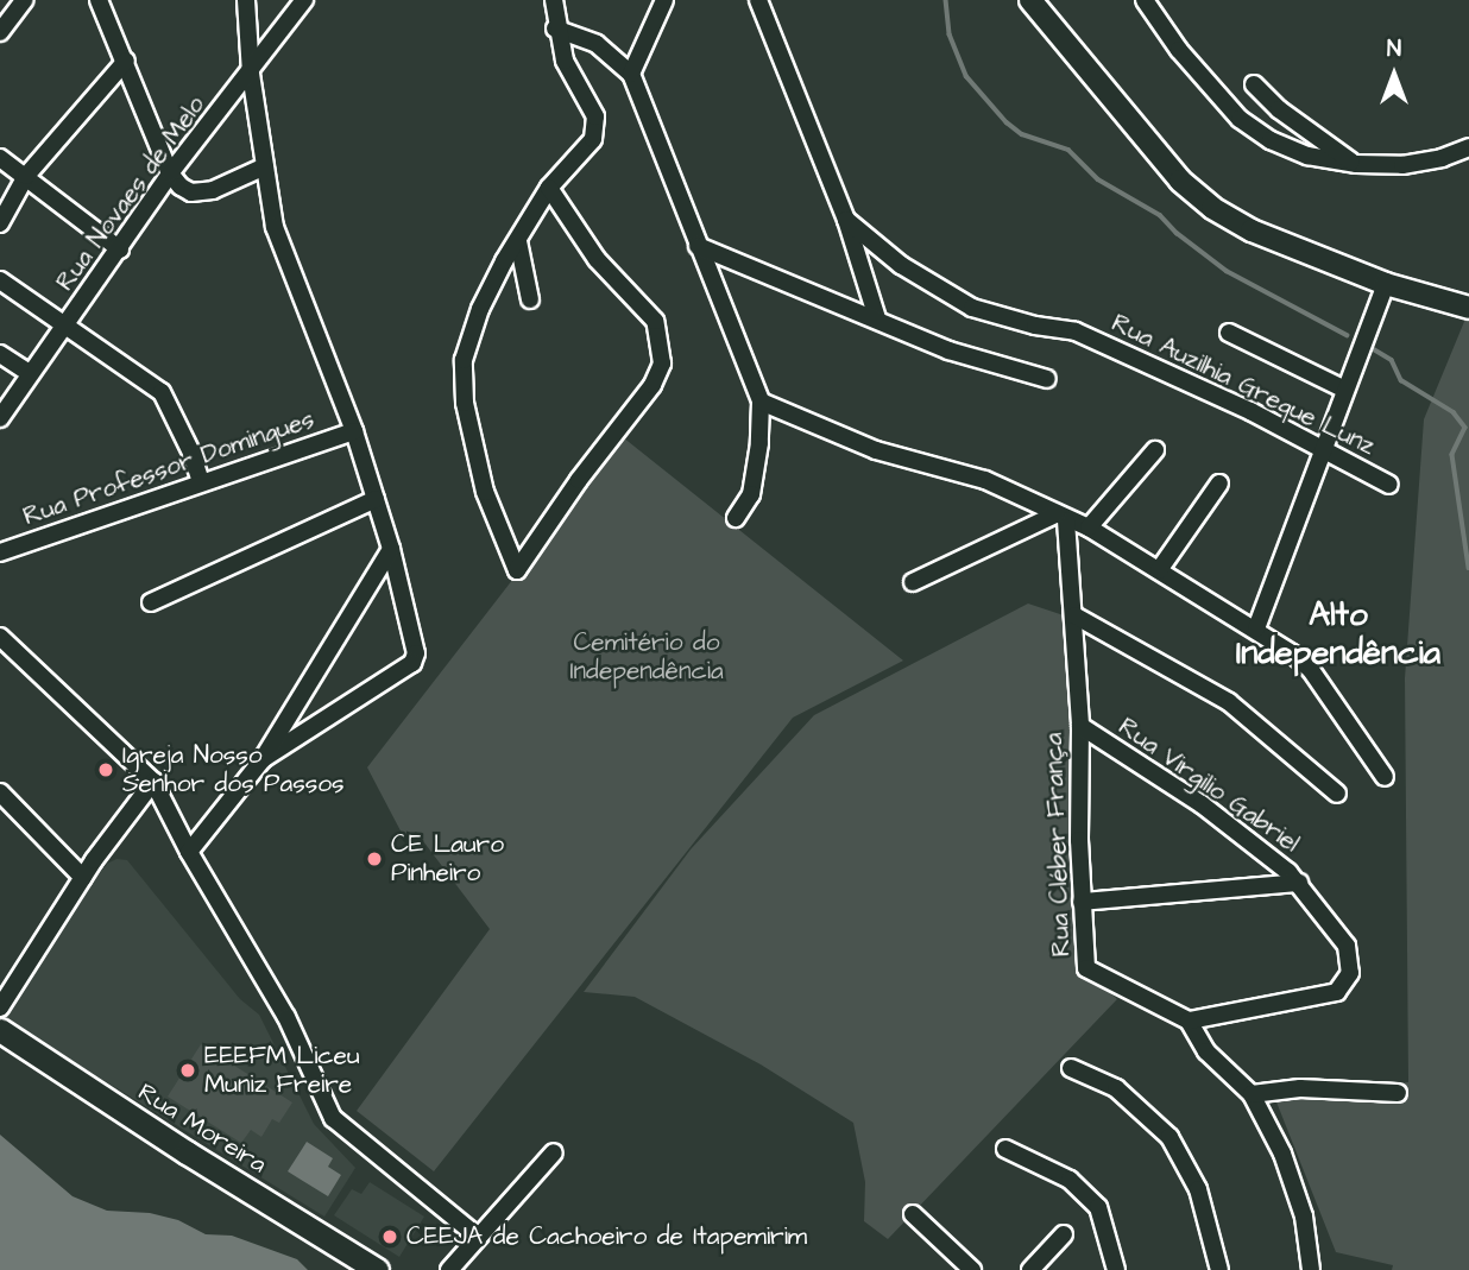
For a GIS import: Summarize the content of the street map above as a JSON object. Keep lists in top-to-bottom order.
{
  "streets": {
    "main road": ["Rua Moreira"],
    "street": [
      "Rua Novaes de Melo",
      "Rua Auzilhia Greque Lunz",
      "Rua Professor Domingues",
      "Rua Virgilio Gabriel",
      "Rua Cléber França"
    ]
  },
  "crossings": [
    ["Rua Virgilio Gabriel", "Rua Cléber França"]
  ],
  "districts": ["Alto Independência"],
  "parks": ["Cemitério do Independência"],
  "places": [
    "Igreja Nosso Senhor dos Passos",
    "CE Lauro Pinheiro",
    "EEEFM Liceu Muniz Freire",
    "CEEJA de Cachoeiro de Itapemirim"
  ],
  "north": "top"
}
